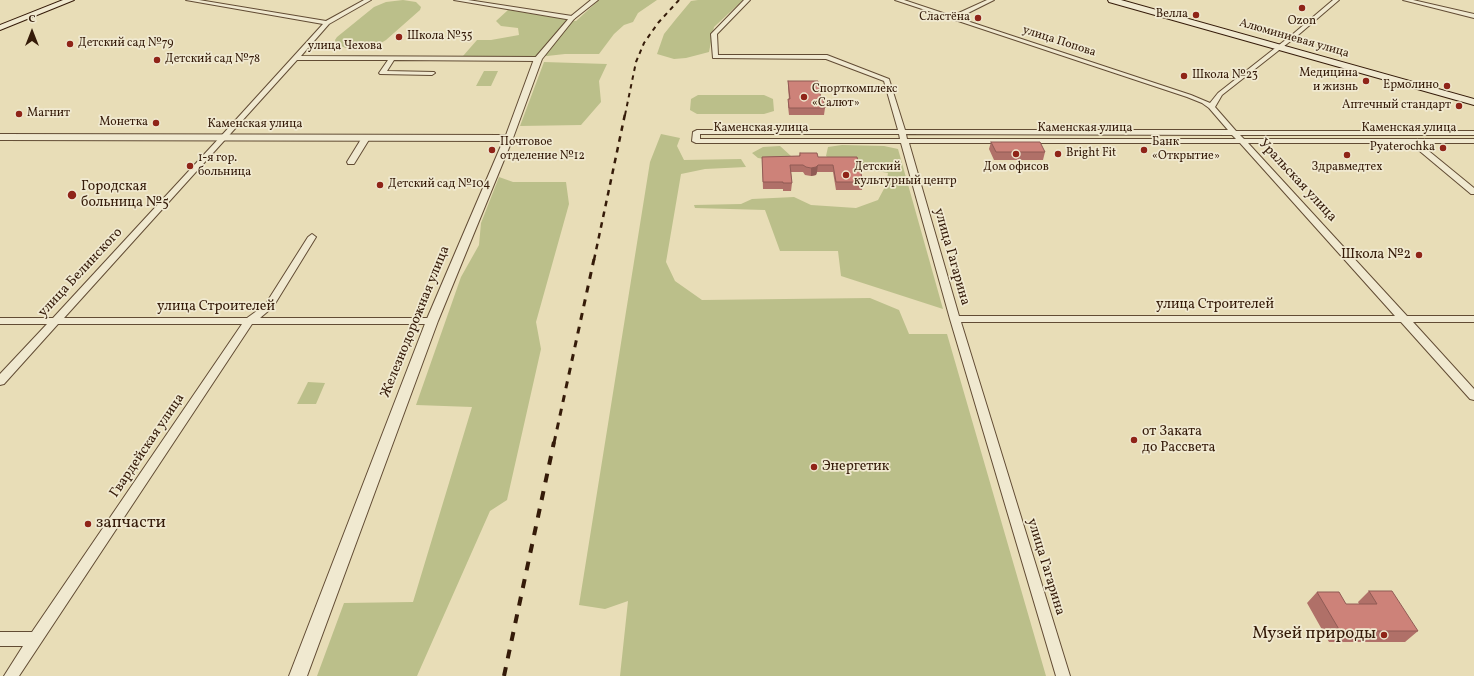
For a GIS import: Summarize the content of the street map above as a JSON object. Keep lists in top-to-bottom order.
{
  "streets": {
    "main road": ["Алюминиевая улица"],
    "street": [
      "улица Попова",
      "улица Чехова",
      "Каменская улица",
      "Уральская улица",
      "улица Гагарина",
      "улица Белинского",
      "улица Строителей",
      "Железнодорожная улица",
      "Гвардейская улица"
    ]
  },
  "crossings": [
    ["улица Попова", "Уральская улица"],
    ["улица Чехова", "улица Белинского"],
    ["улица Чехова", "Железнодорожная улица"],
    ["Каменская улица", "Уральская улица"],
    ["Каменская улица", "улица Гагарина"],
    ["Каменская улица", "улица Белинского"],
    ["Каменская улица", "Железнодорожная улица"],
    ["Уральская улица", "улица Строителей"],
    ["улица Гагарина", "улица Строителей"],
    ["улица Белинского", "улица Строителей"],
    ["улица Строителей", "Железнодорожная улица"],
    ["улица Строителей", "Гвардейская улица"]
  ],
  "places": [
    "Ozon",
    "Велла",
    "Сластёна",
    "Школа №35",
    "Детский сад №79",
    "Детский сад №78",
    "Школа №23",
    "Медицина и жизнь",
    "Ермолино",
    "Спорткомплекс «Салют»",
    "Аптечный стандарт",
    "Магнит",
    "Монетка",
    "Pyaterochka",
    "Почтовое отделение №12",
    "Банк «Открытие»",
    "Дом офисов",
    "Bright Fit",
    "Здравмедтех",
    "1-я гор. больница",
    "Детский культурный центр",
    "Детский сад №104",
    "Городская больница №5",
    "Школа №2",
    "от Заката до Рассвета",
    "Энергетик",
    "запчасти",
    "Музей природы"
  ],
  "north": "top"
}
